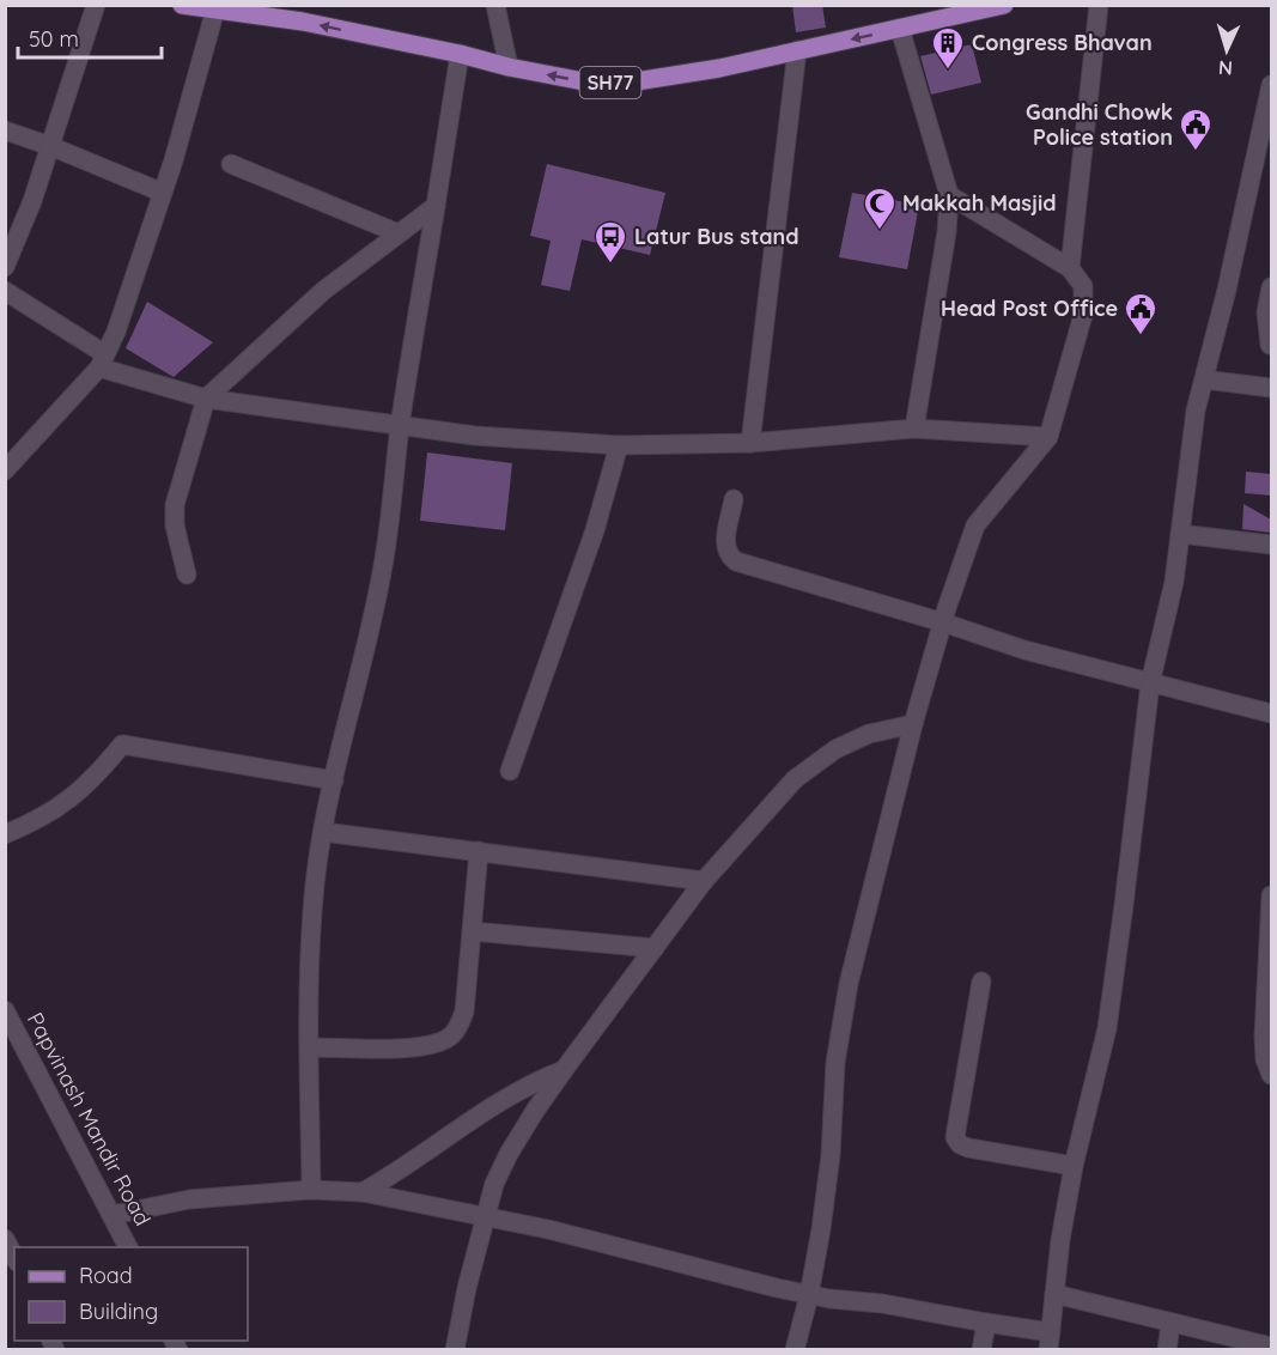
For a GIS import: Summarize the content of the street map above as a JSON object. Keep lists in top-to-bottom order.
{
  "streets": {
    "main road": ["SH77"],
    "street": ["Papvinash Mandir Road"]
  },
  "places": {
    "building": ["Congress Bhavan"],
    "public building": ["Gandhi Chowk Police station", "Head Post Office"],
    "mosque": ["Makkah Masjid"],
    "bus stop": ["Latur Bus stand"]
  },
  "legend": ["Road", "Building"],
  "scale_bar": "50 m",
  "north": "bottom"
}
